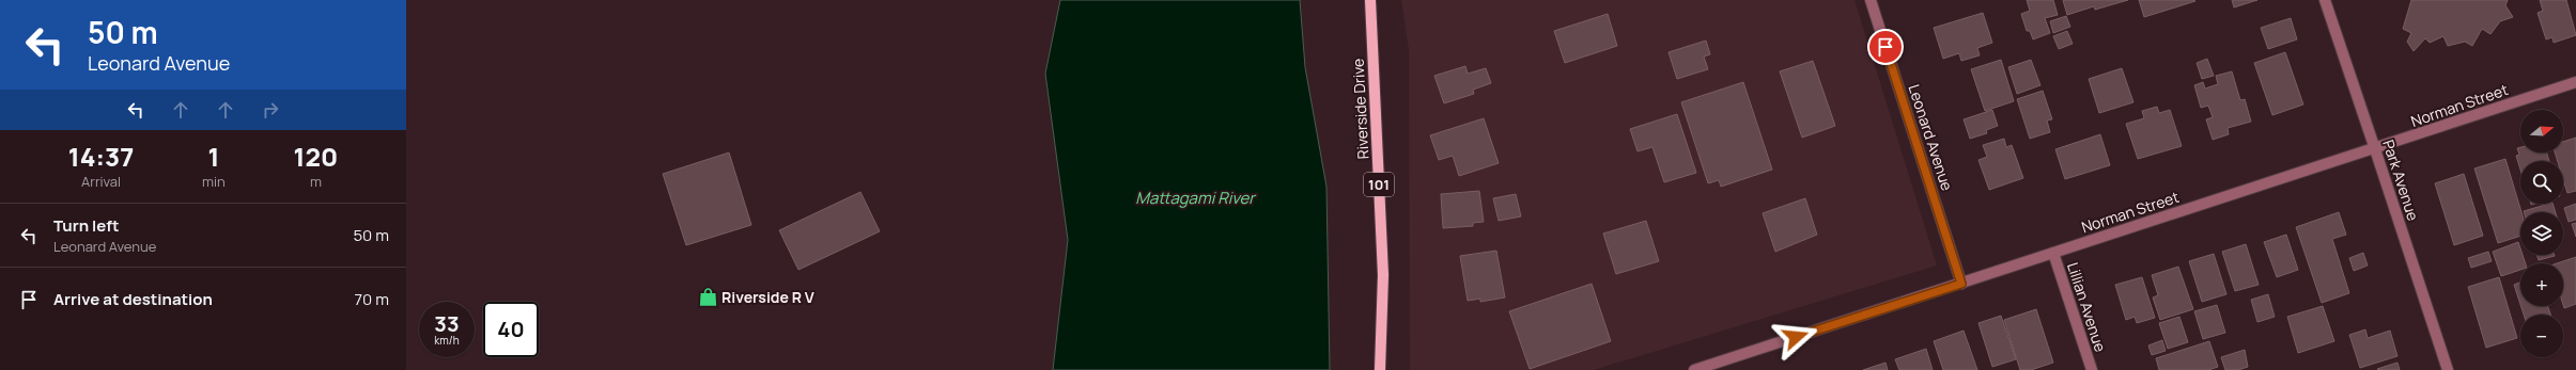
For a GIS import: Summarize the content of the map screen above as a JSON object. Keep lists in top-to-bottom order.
{
  "streets": {
    "main road": ["Riverside Drive", "101"],
    "street": [
      "Norman Street",
      "Leonard Avenue",
      "Park Avenue",
      "Lillian Avenue"
    ]
  },
  "crossings": [
    ["Norman Street", "Leonard Avenue"],
    ["Norman Street", "Park Avenue"],
    ["Norman Street", "Lillian Avenue"]
  ],
  "water": ["Mattagami River"],
  "places": {
    "shop": ["Riverside R V"]
  },
  "north": "right",
  "page": {
    "turn": ["50 m", "Leonard Avenue"],
    "map_buttons": ["+", "−"],
    "eta": [
      "14:37",
      "Arrival",
      "1",
      "min",
      "120",
      "m"
    ],
    "list": [
      {
        "name": "Turn left",
        "note": "Leonard Avenue",
        "value": "50 m"
      },
      {
        "name": "Arrive at destination",
        "value": "70 m"
      }
    ],
    "speed": "33 km/h",
    "limit": "40"
  }
}
